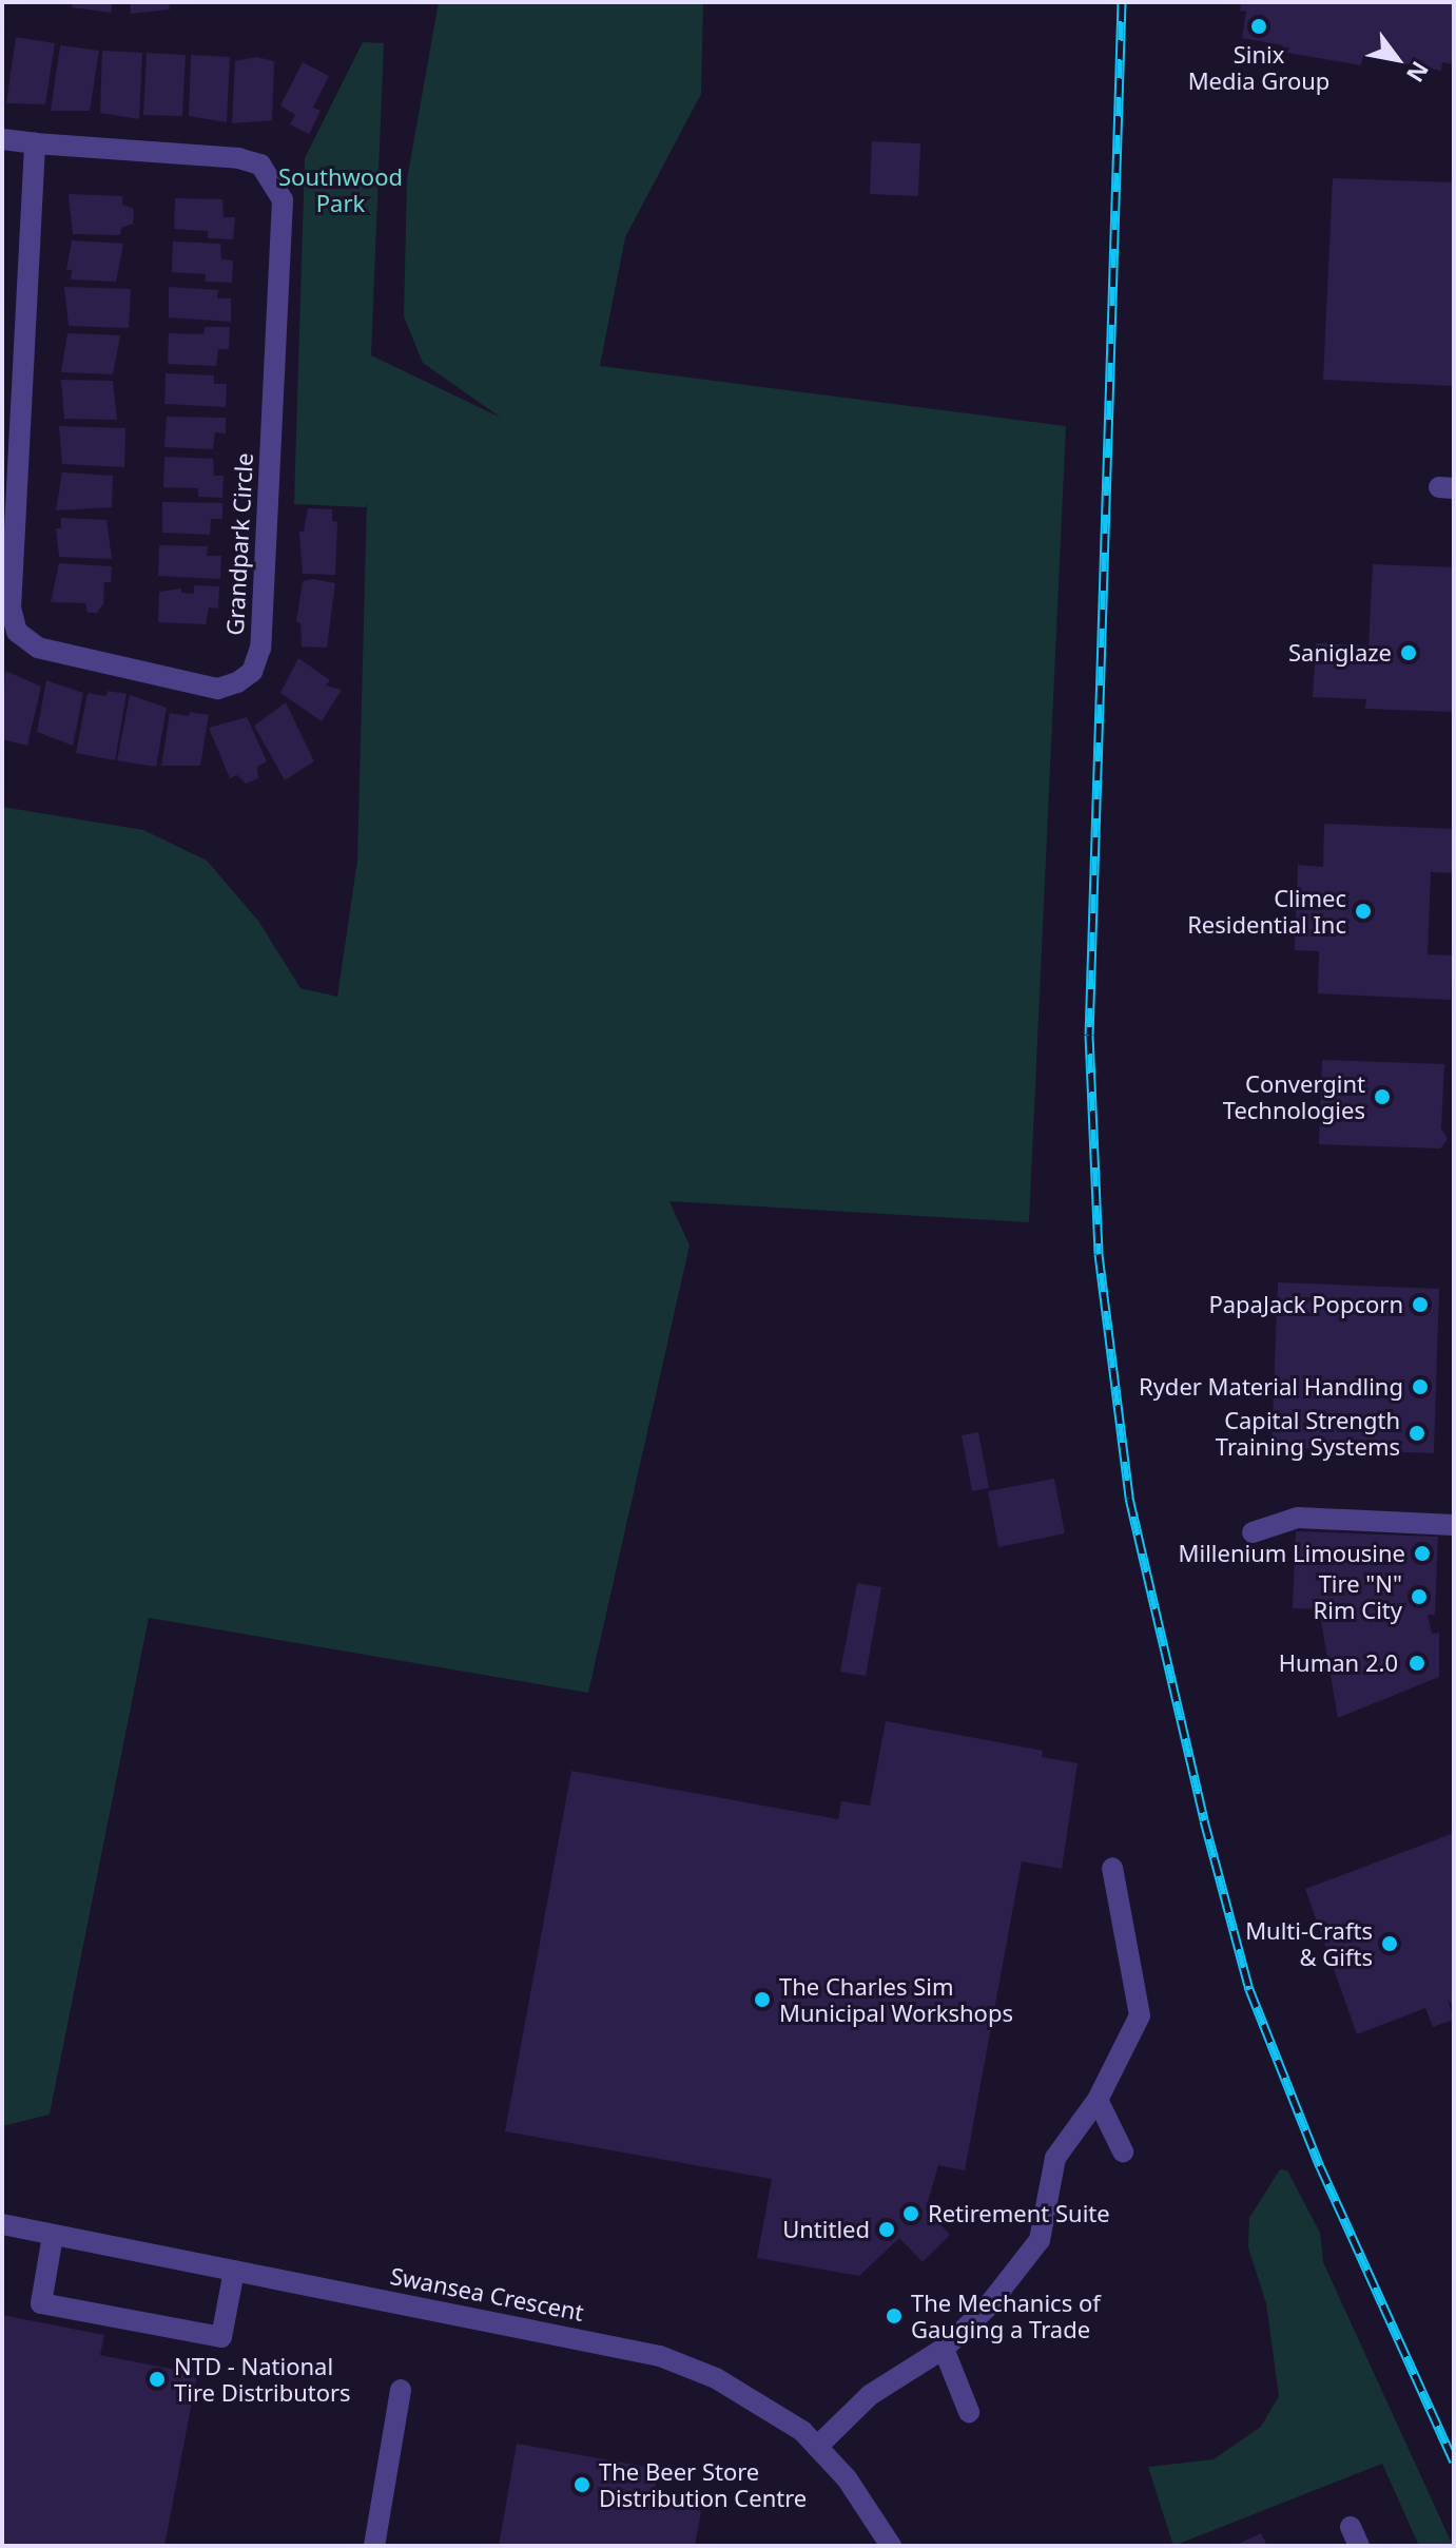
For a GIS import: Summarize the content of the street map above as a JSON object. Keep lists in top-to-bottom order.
{
  "streets": {
    "street": ["Grandpark Circle", "Swansea Crescent"]
  },
  "parks": ["Southwood Park"],
  "places": [
    "Sinix Media Group",
    "Saniglaze",
    "Climec Residential Inc",
    "Convergint Technologies",
    "PapaJack Popcorn",
    "Ryder Material Handling",
    "Capital Strength Training Systems",
    "Millenium Limousine",
    "Tire \"N\" Rim City",
    "Human 2.0",
    "Multi-Crafts & Gifts",
    "The Charles Sim Municipal Workshops",
    "Retirement Suite",
    "Untitled",
    "The Mechanics of Gauging a Trade",
    "NTD - National Tire Distributors",
    "The Beer Store Distribution Centre"
  ],
  "north": "bottom right"
}
